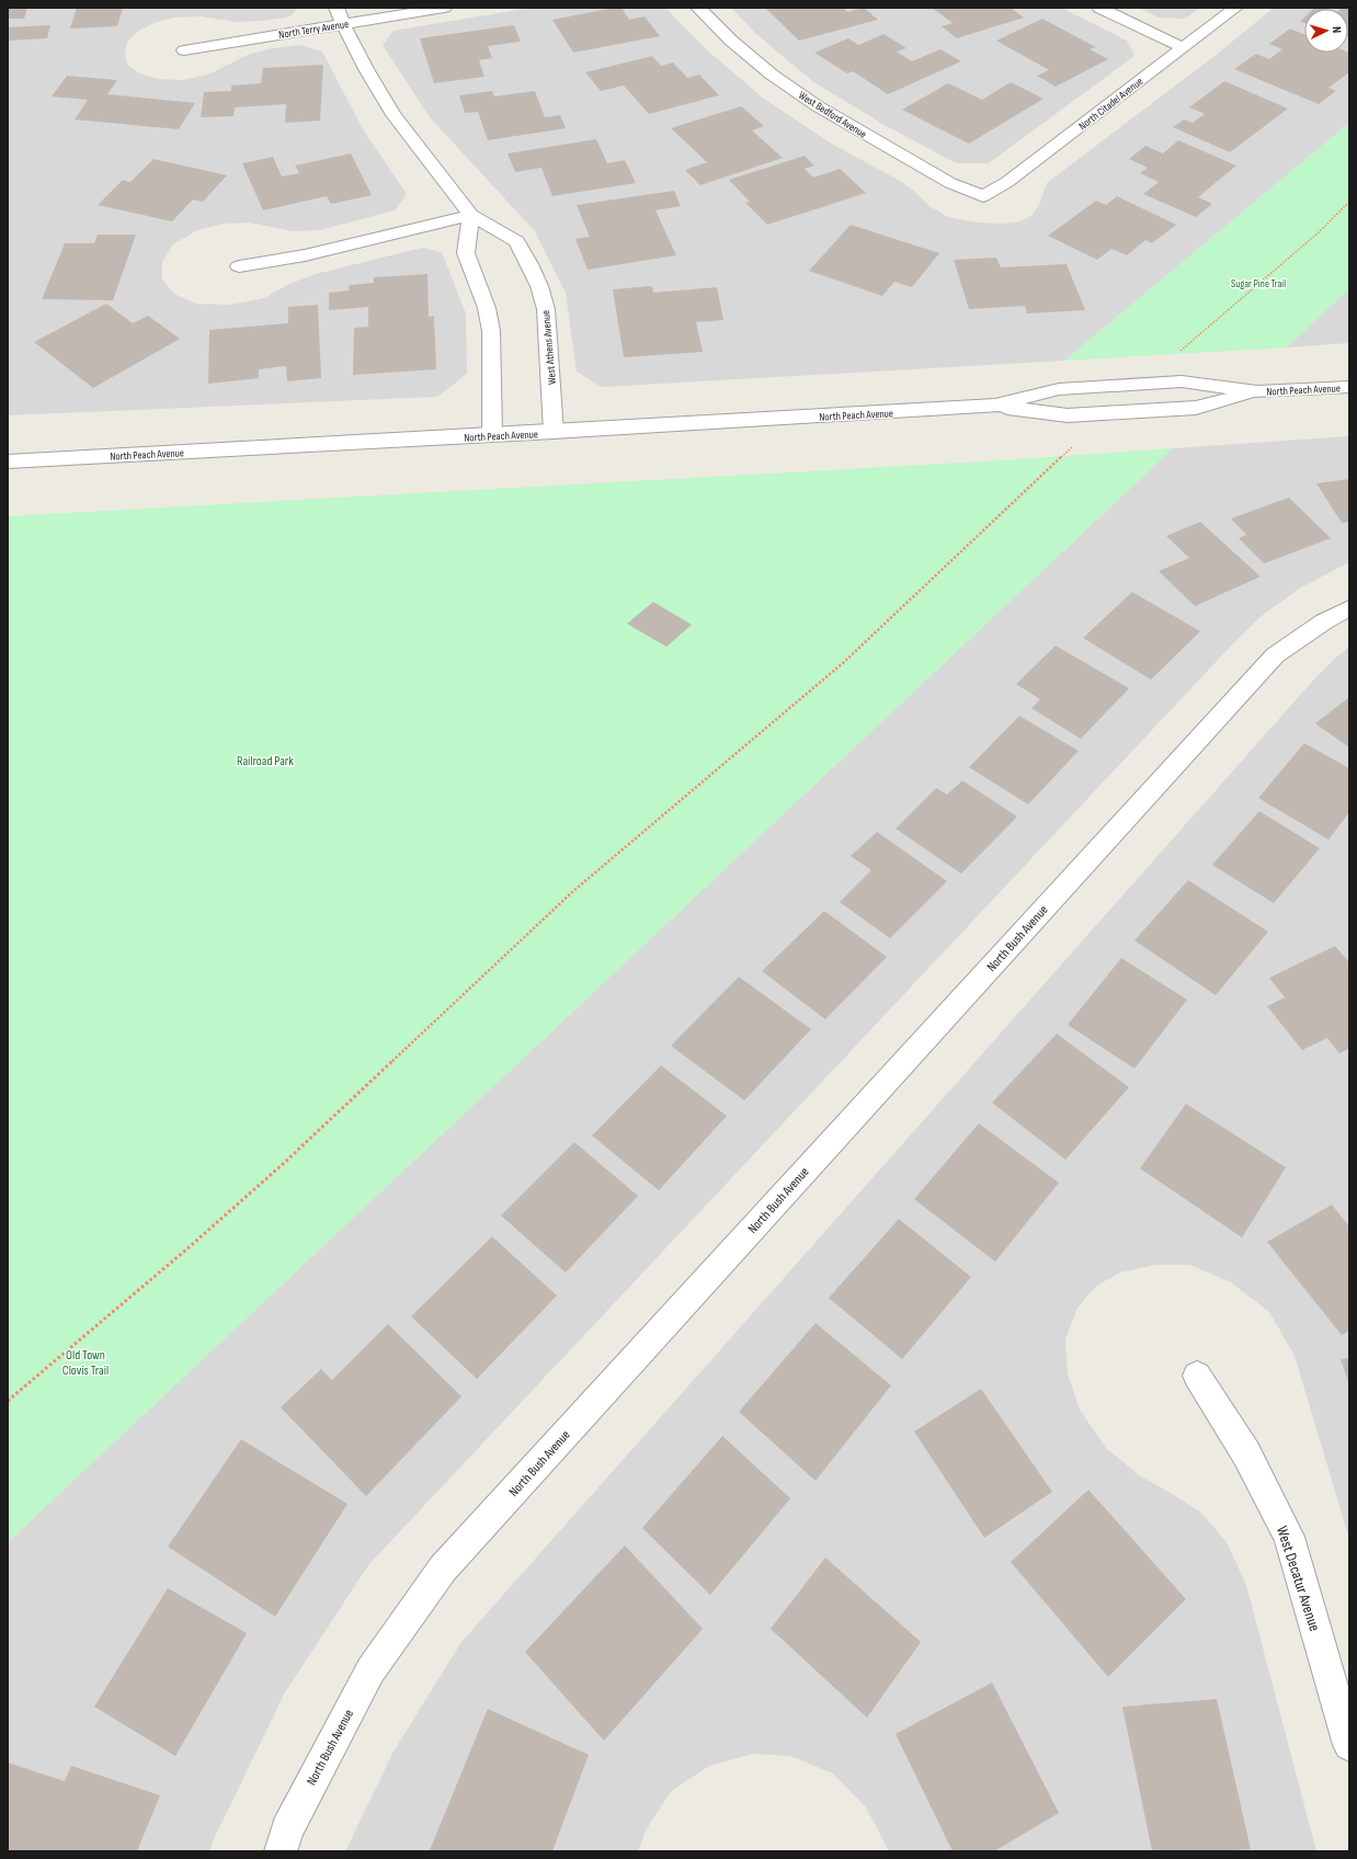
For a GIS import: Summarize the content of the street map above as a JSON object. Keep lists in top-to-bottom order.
{
  "streets": {
    "street": [
      "North Terry Avenue",
      "North Citadel Avenue",
      "West Bedford Avenue",
      "West Athens Avenue",
      "North Peach Avenue",
      "North Bush Avenue",
      "West Decatur Avenue"
    ]
  },
  "crossings": [
    ["North Terry Avenue", "West Athens Avenue"],
    ["North Citadel Avenue", "West Bedford Avenue"],
    ["West Athens Avenue", "North Peach Avenue"]
  ],
  "parks": ["Sugar Pine Trail", "Railroad Park", "Old Town Clovis Trail"],
  "north": "right"
}
